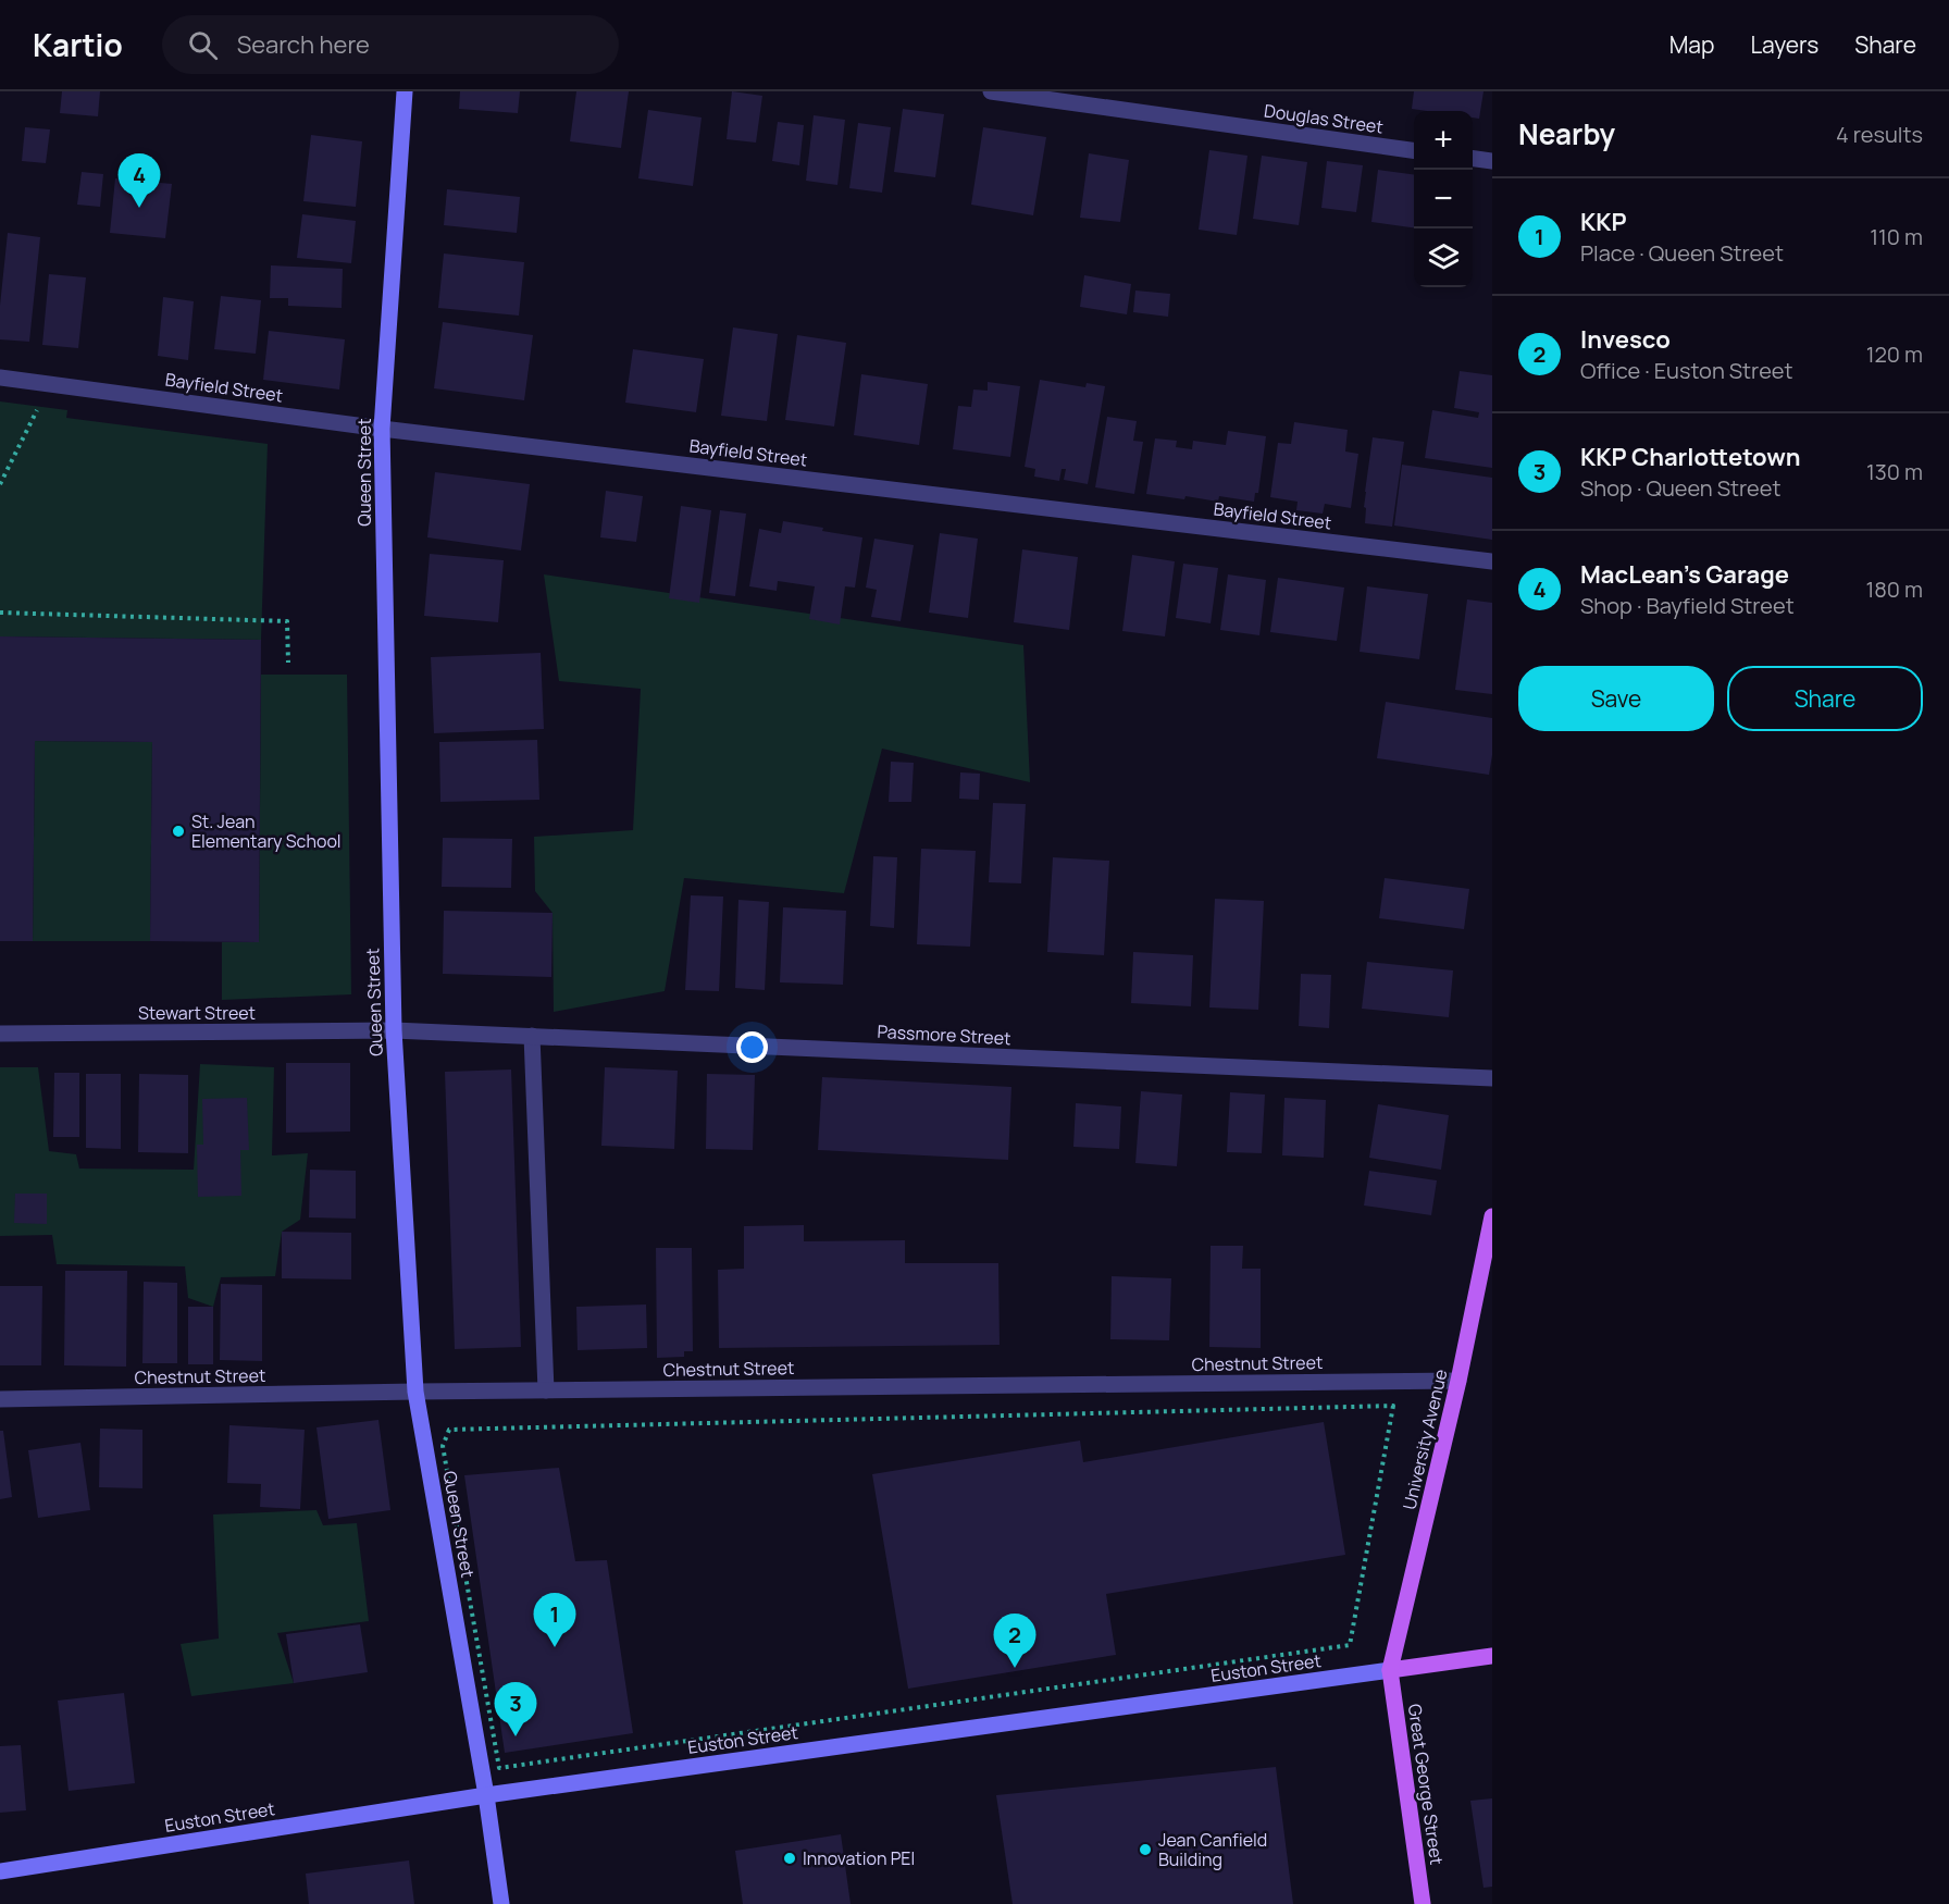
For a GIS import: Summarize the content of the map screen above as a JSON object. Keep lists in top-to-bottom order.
{
  "streets": {
    "main road": ["University Avenue", "Euston Street", "Great George Street"],
    "street": [
      "Douglas Street",
      "Bayfield Street",
      "Queen Street",
      "Stewart Street",
      "Passmore Street",
      "Chestnut Street"
    ]
  },
  "crossings": [
    ["Bayfield Street", "Queen Street"],
    ["Queen Street", "Stewart Street"],
    ["Queen Street", "Passmore Street"],
    ["Queen Street", "Chestnut Street"],
    ["Queen Street", "Euston Street"],
    ["Stewart Street", "Passmore Street"],
    ["Chestnut Street", "University Avenue"],
    ["University Avenue", "Euston Street"],
    ["University Avenue", "Great George Street"],
    ["Euston Street", "Great George Street"]
  ],
  "places": ["St. Jean Elementary School", "Jean Canfield Building", "Innovation PEI"],
  "page": {
    "header": "Kartio",
    "search": "Search here",
    "nav": ["Map", "Layers", "Share"],
    "heading": ["Nearby", "4 results"],
    "map_buttons": ["+", "−"],
    "pins": [
      "4",
      "1",
      "2",
      "3"
    ],
    "list": [
      {
        "mark": "1",
        "name": "KKP",
        "note": "Place · Queen Street",
        "value": "110 m"
      },
      {
        "mark": "2",
        "name": "Invesco",
        "note": "Office · Euston Street",
        "value": "120 m"
      },
      {
        "mark": "3",
        "name": "KKP Charlottetown",
        "note": "Shop · Queen Street",
        "value": "130 m"
      },
      {
        "mark": "4",
        "name": "MacLean's Garage",
        "note": "Shop · Bayfield Street",
        "value": "180 m"
      }
    ],
    "buttons": ["Save", "Share"]
  }
}
